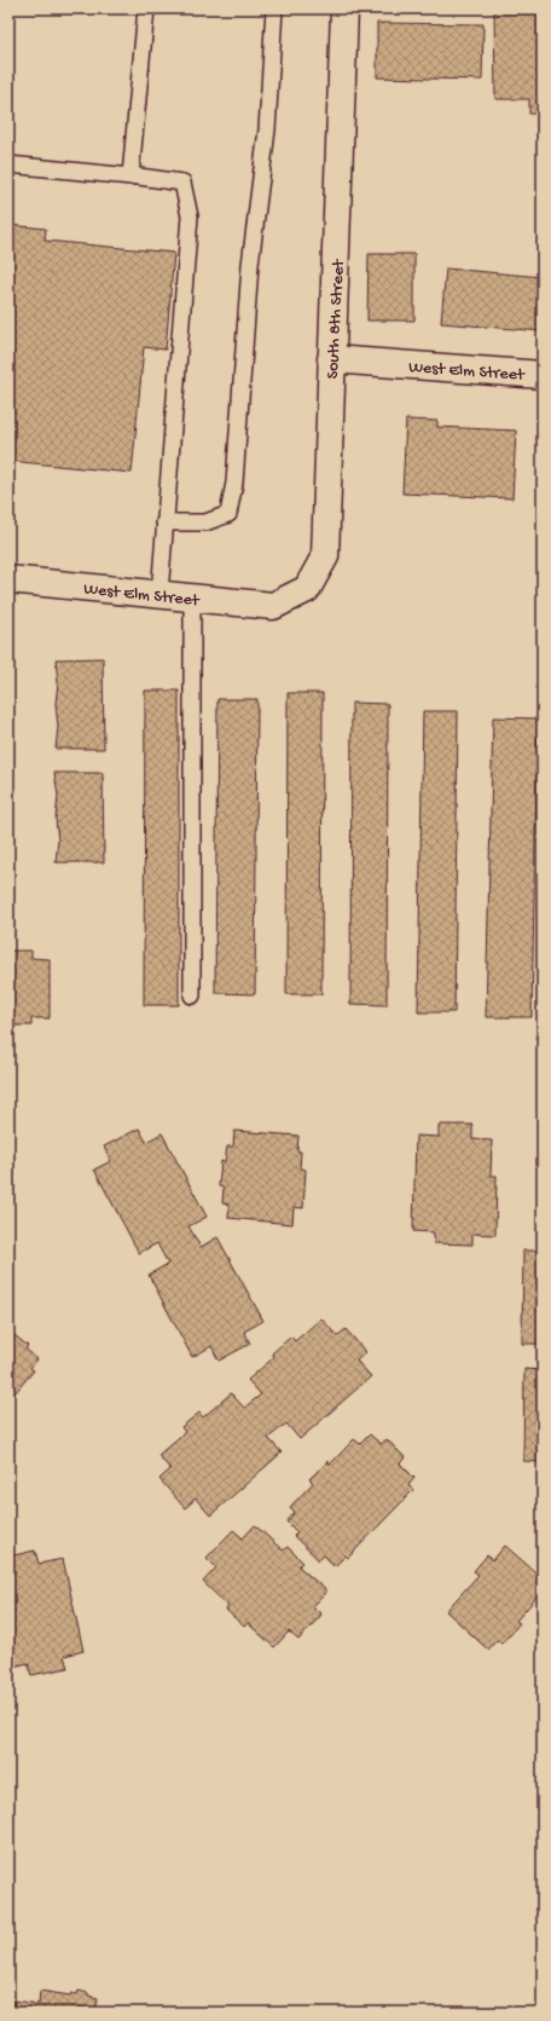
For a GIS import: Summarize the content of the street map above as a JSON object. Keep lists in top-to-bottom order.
{
  "streets": {
    "street": ["South 8th Street", "West Elm Street"]
  },
  "crossings": [
    ["South 8th Street", "West Elm Street"]
  ]
}
